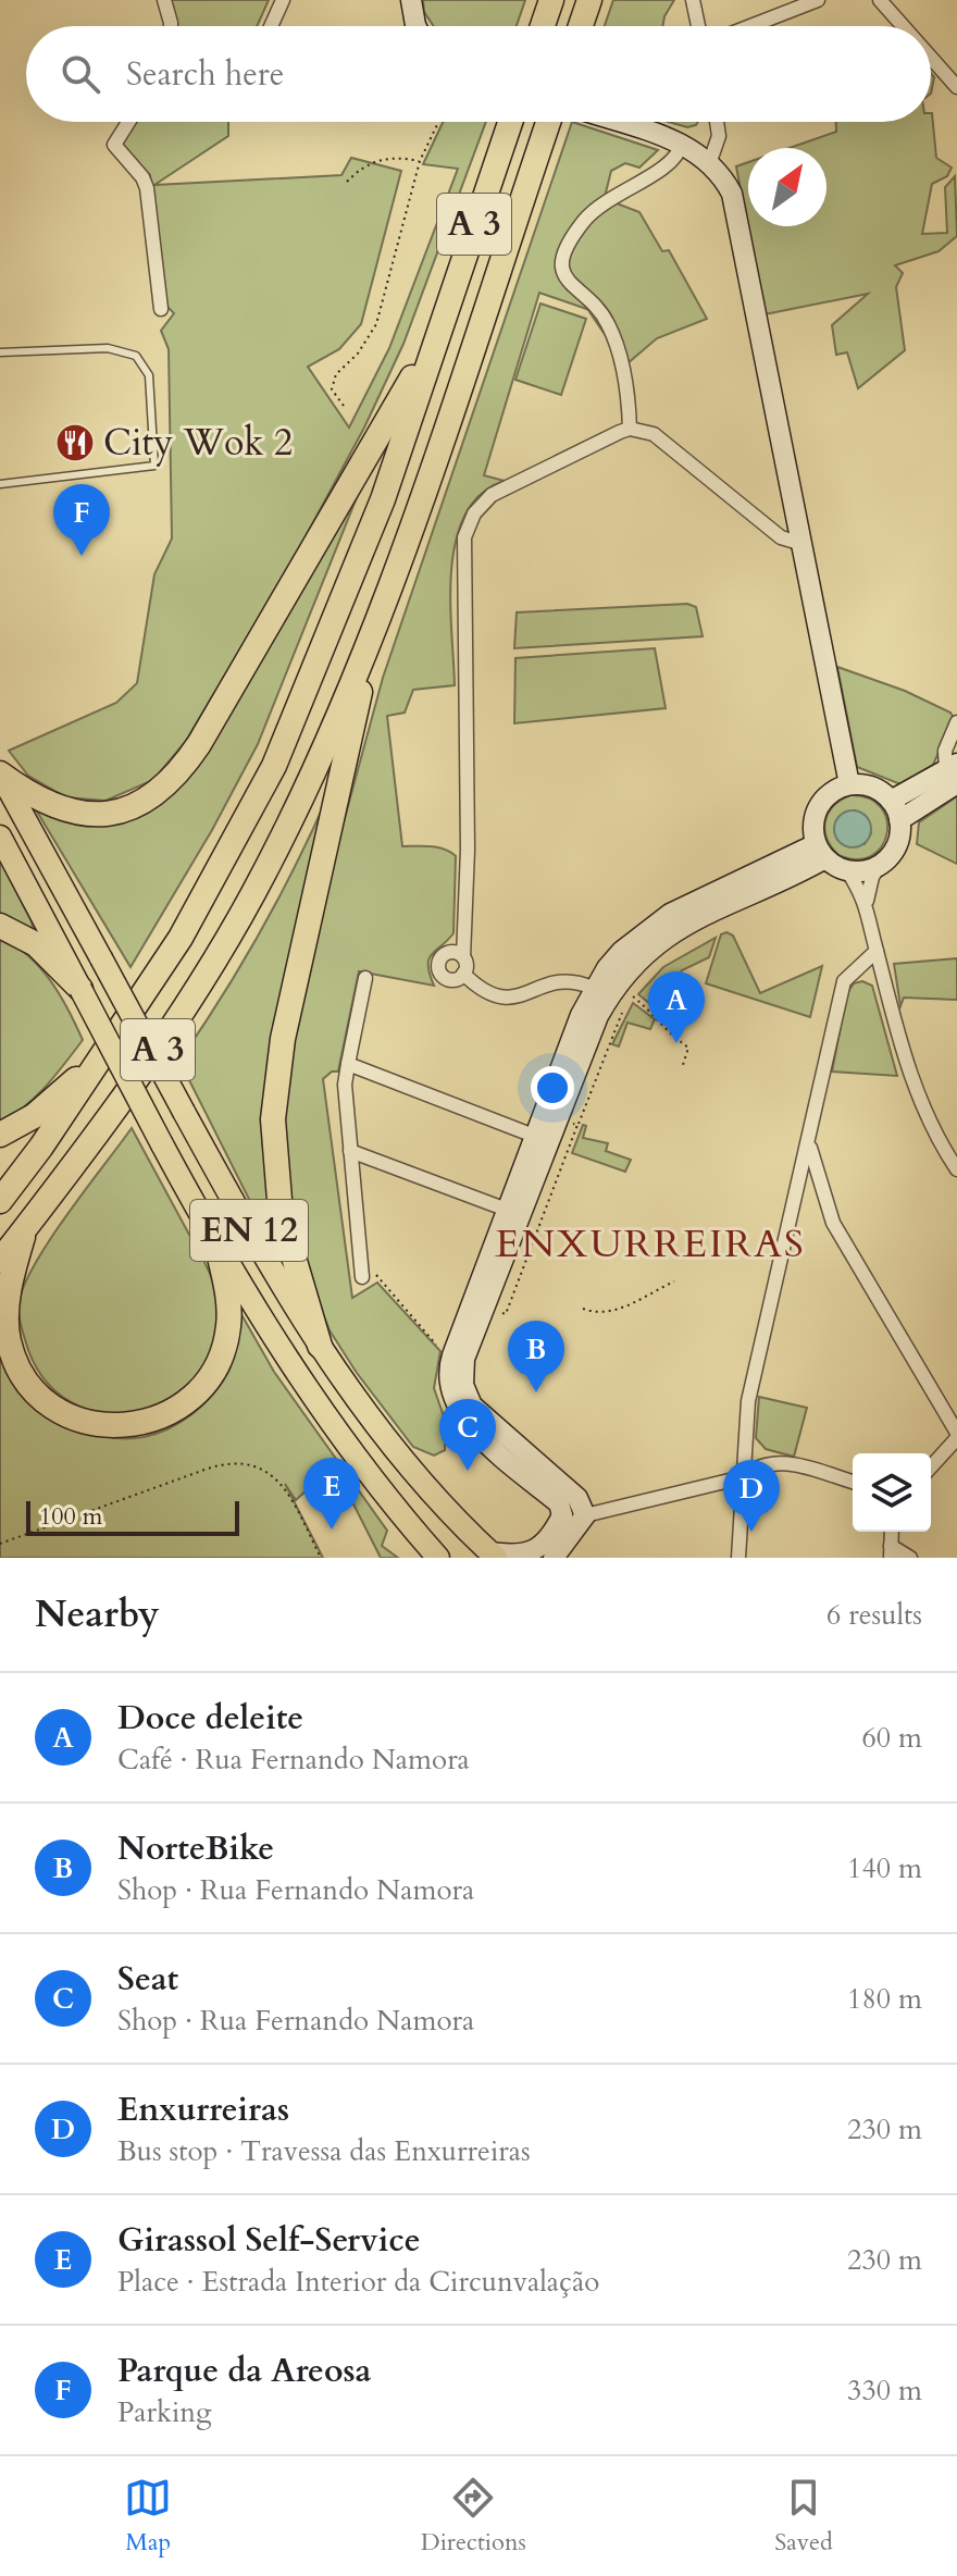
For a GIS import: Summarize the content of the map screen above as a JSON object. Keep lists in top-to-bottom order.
{
  "streets": {
    "highway": ["A 3"],
    "main road": ["EN 12"]
  },
  "districts": ["ENXURREIRAS"],
  "places": {
    "restaurant": ["City Wok 2"]
  },
  "scale_bar": "100 m",
  "north": "top right",
  "page": {
    "search": "Search here",
    "pins": [
      "F",
      "A",
      "B",
      "C",
      "E",
      "D"
    ],
    "scale": "100 m",
    "heading": ["Nearby", "6 results"],
    "list": [
      {
        "mark": "A",
        "name": "Doce deleite",
        "note": "Café · Rua Fernando Namora",
        "value": "60 m"
      },
      {
        "mark": "B",
        "name": "NorteBike",
        "note": "Shop · Rua Fernando Namora",
        "value": "140 m"
      },
      {
        "mark": "C",
        "name": "Seat",
        "note": "Shop · Rua Fernando Namora",
        "value": "180 m"
      },
      {
        "mark": "D",
        "name": "Enxurreiras",
        "note": "Bus stop · Travessa das Enxurreiras",
        "value": "230 m"
      },
      {
        "mark": "E",
        "name": "Girassol Self-Service",
        "note": "Place · Estrada Interior da Circunvalação",
        "value": "230 m"
      },
      {
        "mark": "F",
        "name": "Parque da Areosa",
        "note": "Parking",
        "value": "330 m"
      }
    ],
    "nav": ["Map", "Directions", "Saved"]
  }
}
